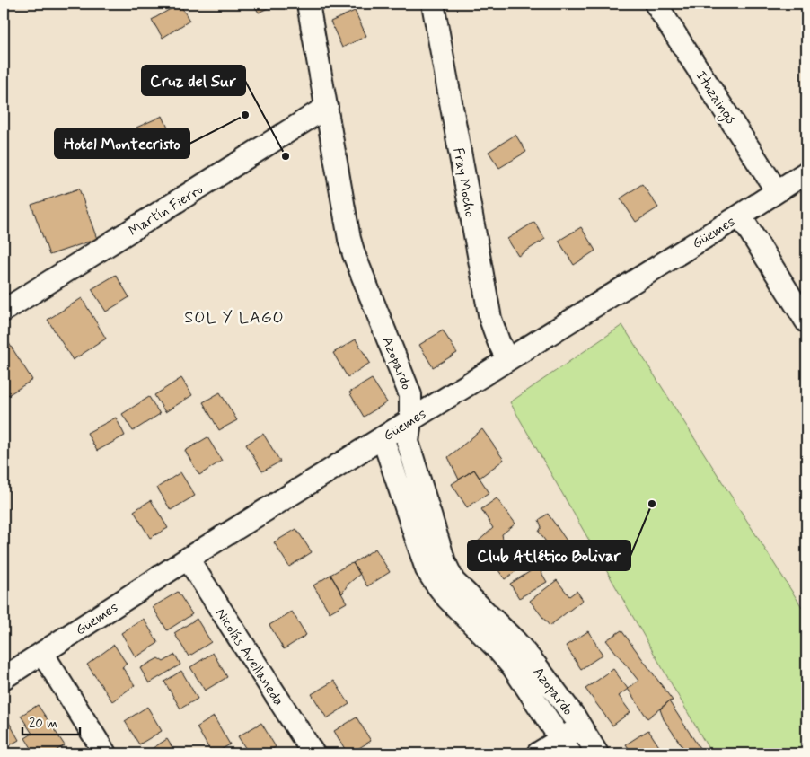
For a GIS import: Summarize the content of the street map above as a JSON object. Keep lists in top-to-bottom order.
{
  "streets": {
    "street": [
      "Ituzaingó",
      "Fray Mocho",
      "Martín Fierro",
      "Güemes",
      "Azopardo",
      "Nicolás Avellaneda"
    ]
  },
  "crossings": [
    ["Ituzaingó", "Güemes"],
    ["Fray Mocho", "Güemes"],
    ["Martín Fierro", "Azopardo"],
    ["Güemes", "Azopardo"],
    ["Güemes", "Nicolás Avellaneda"]
  ],
  "districts": ["SOL Y LAGO"],
  "places": ["Hotel Montecristo", "Cruz del Sur", "Club Atlético Bolivar"],
  "scale_bar": "20 m"
}
